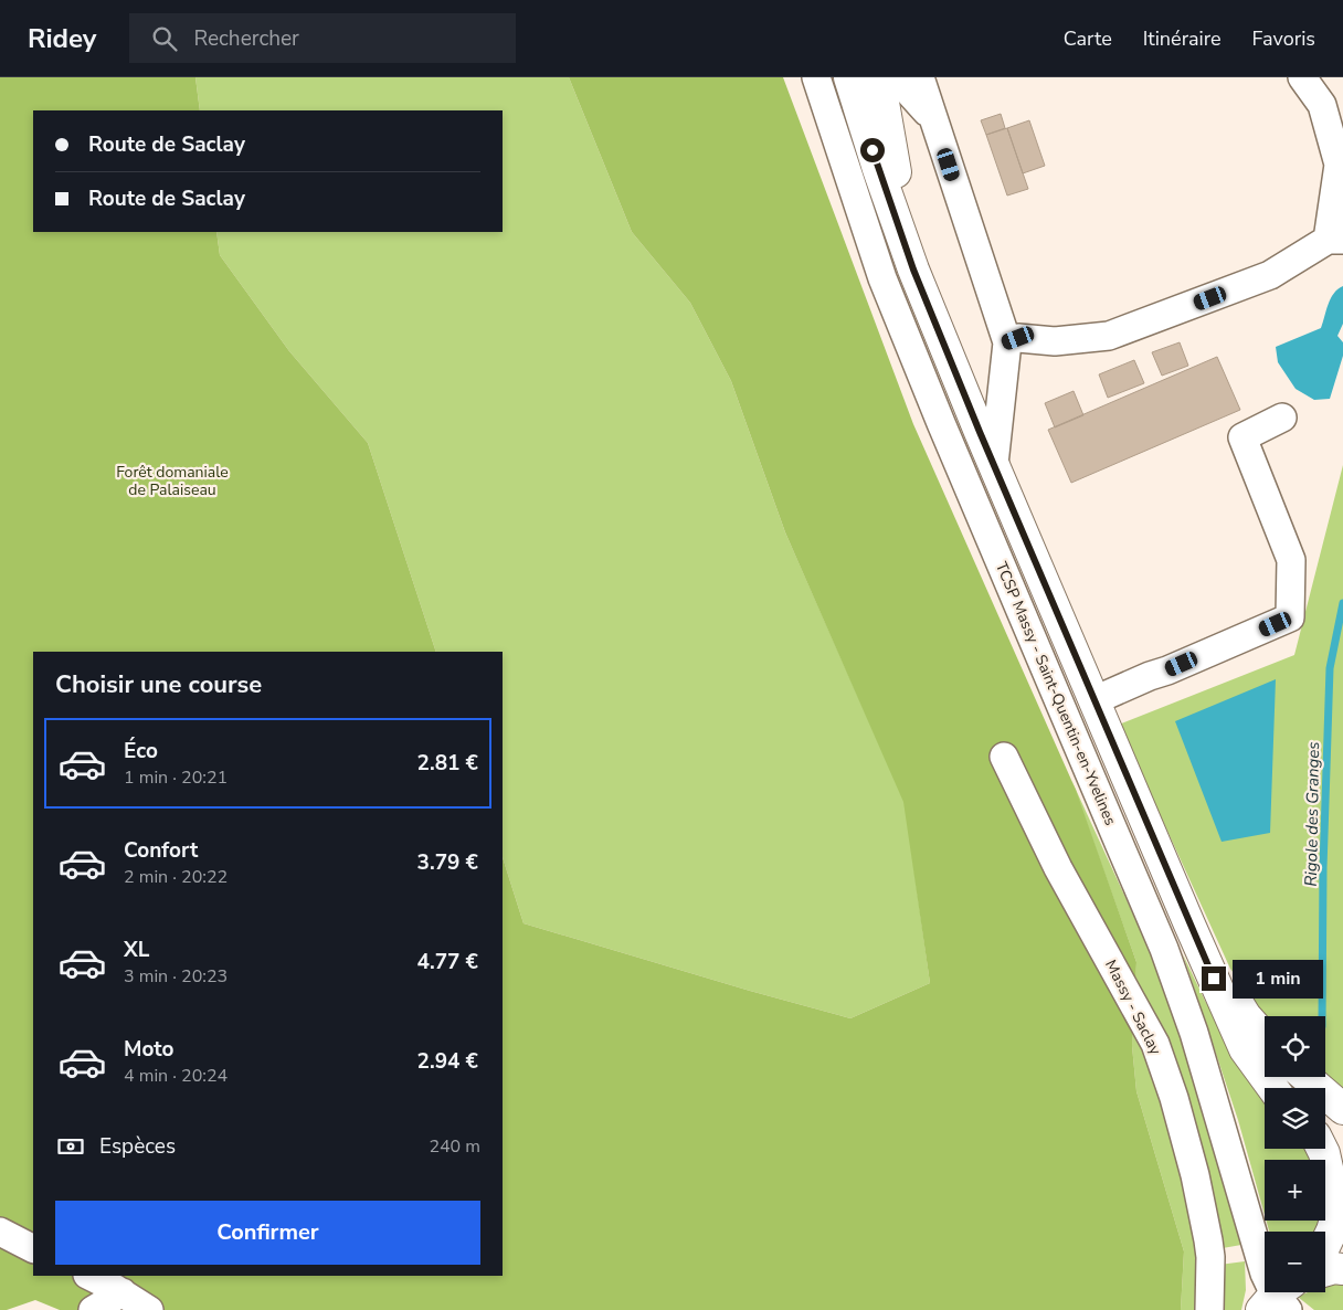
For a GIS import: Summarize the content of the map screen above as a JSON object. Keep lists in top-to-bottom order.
{
  "streets": {
    "street": ["TCSP Massy - Saint-Quentin-en-Yvelines", "Massy - Saclay"]
  },
  "water": ["Rigole des Granges"],
  "parks": ["Forêt domaniale de Palaiseau"],
  "page": {
    "header": "Ridey",
    "search": "Rechercher",
    "nav": ["Carte", "Itinéraire", "Favoris"],
    "banner": ["Route de Saclay", "Route de Saclay"],
    "heading": "Choisir une course",
    "list": [
      {
        "name": "Éco",
        "note": "1 min · 20:21",
        "value": "2.81 €"
      },
      {
        "name": "Confort",
        "note": "2 min · 20:22",
        "value": "3.79 €"
      },
      {
        "name": "XL",
        "note": "3 min · 20:23",
        "value": "4.77 €"
      },
      {
        "name": "Moto",
        "note": "4 min · 20:24",
        "value": "2.94 €"
      }
    ],
    "bubble": "1 min",
    "map_buttons": ["+", "−"],
    "pay": ["Espèces", "240 m"],
    "buttons": "Confirmer"
  }
}
